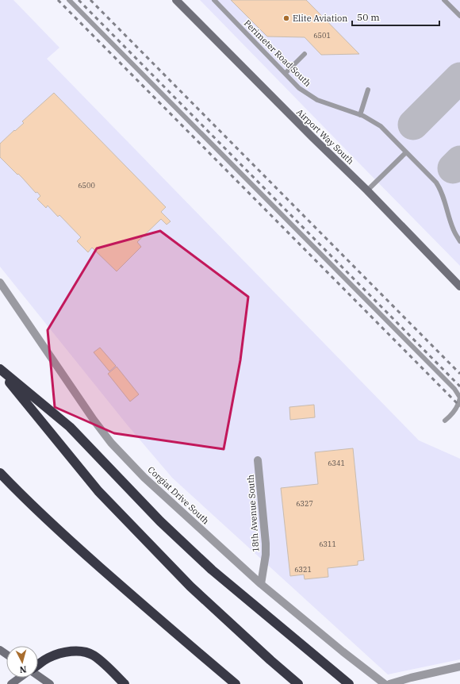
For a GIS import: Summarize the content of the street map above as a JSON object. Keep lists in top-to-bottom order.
{
  "streets": {
    "main road": ["Airport Way South"],
    "street": ["Corgiat Drive South", "18th Avenue South"],
    "lane": ["Perimeter Road South"]
  },
  "crossings": [
    ["Corgiat Drive South", "18th Avenue South"]
  ],
  "places": ["Elite Aviation"],
  "house_numbers": [
    "6501",
    "6500",
    "6341",
    "6327",
    "6311",
    "6321"
  ],
  "scale_bar": "50 m",
  "north": "bottom"
}
